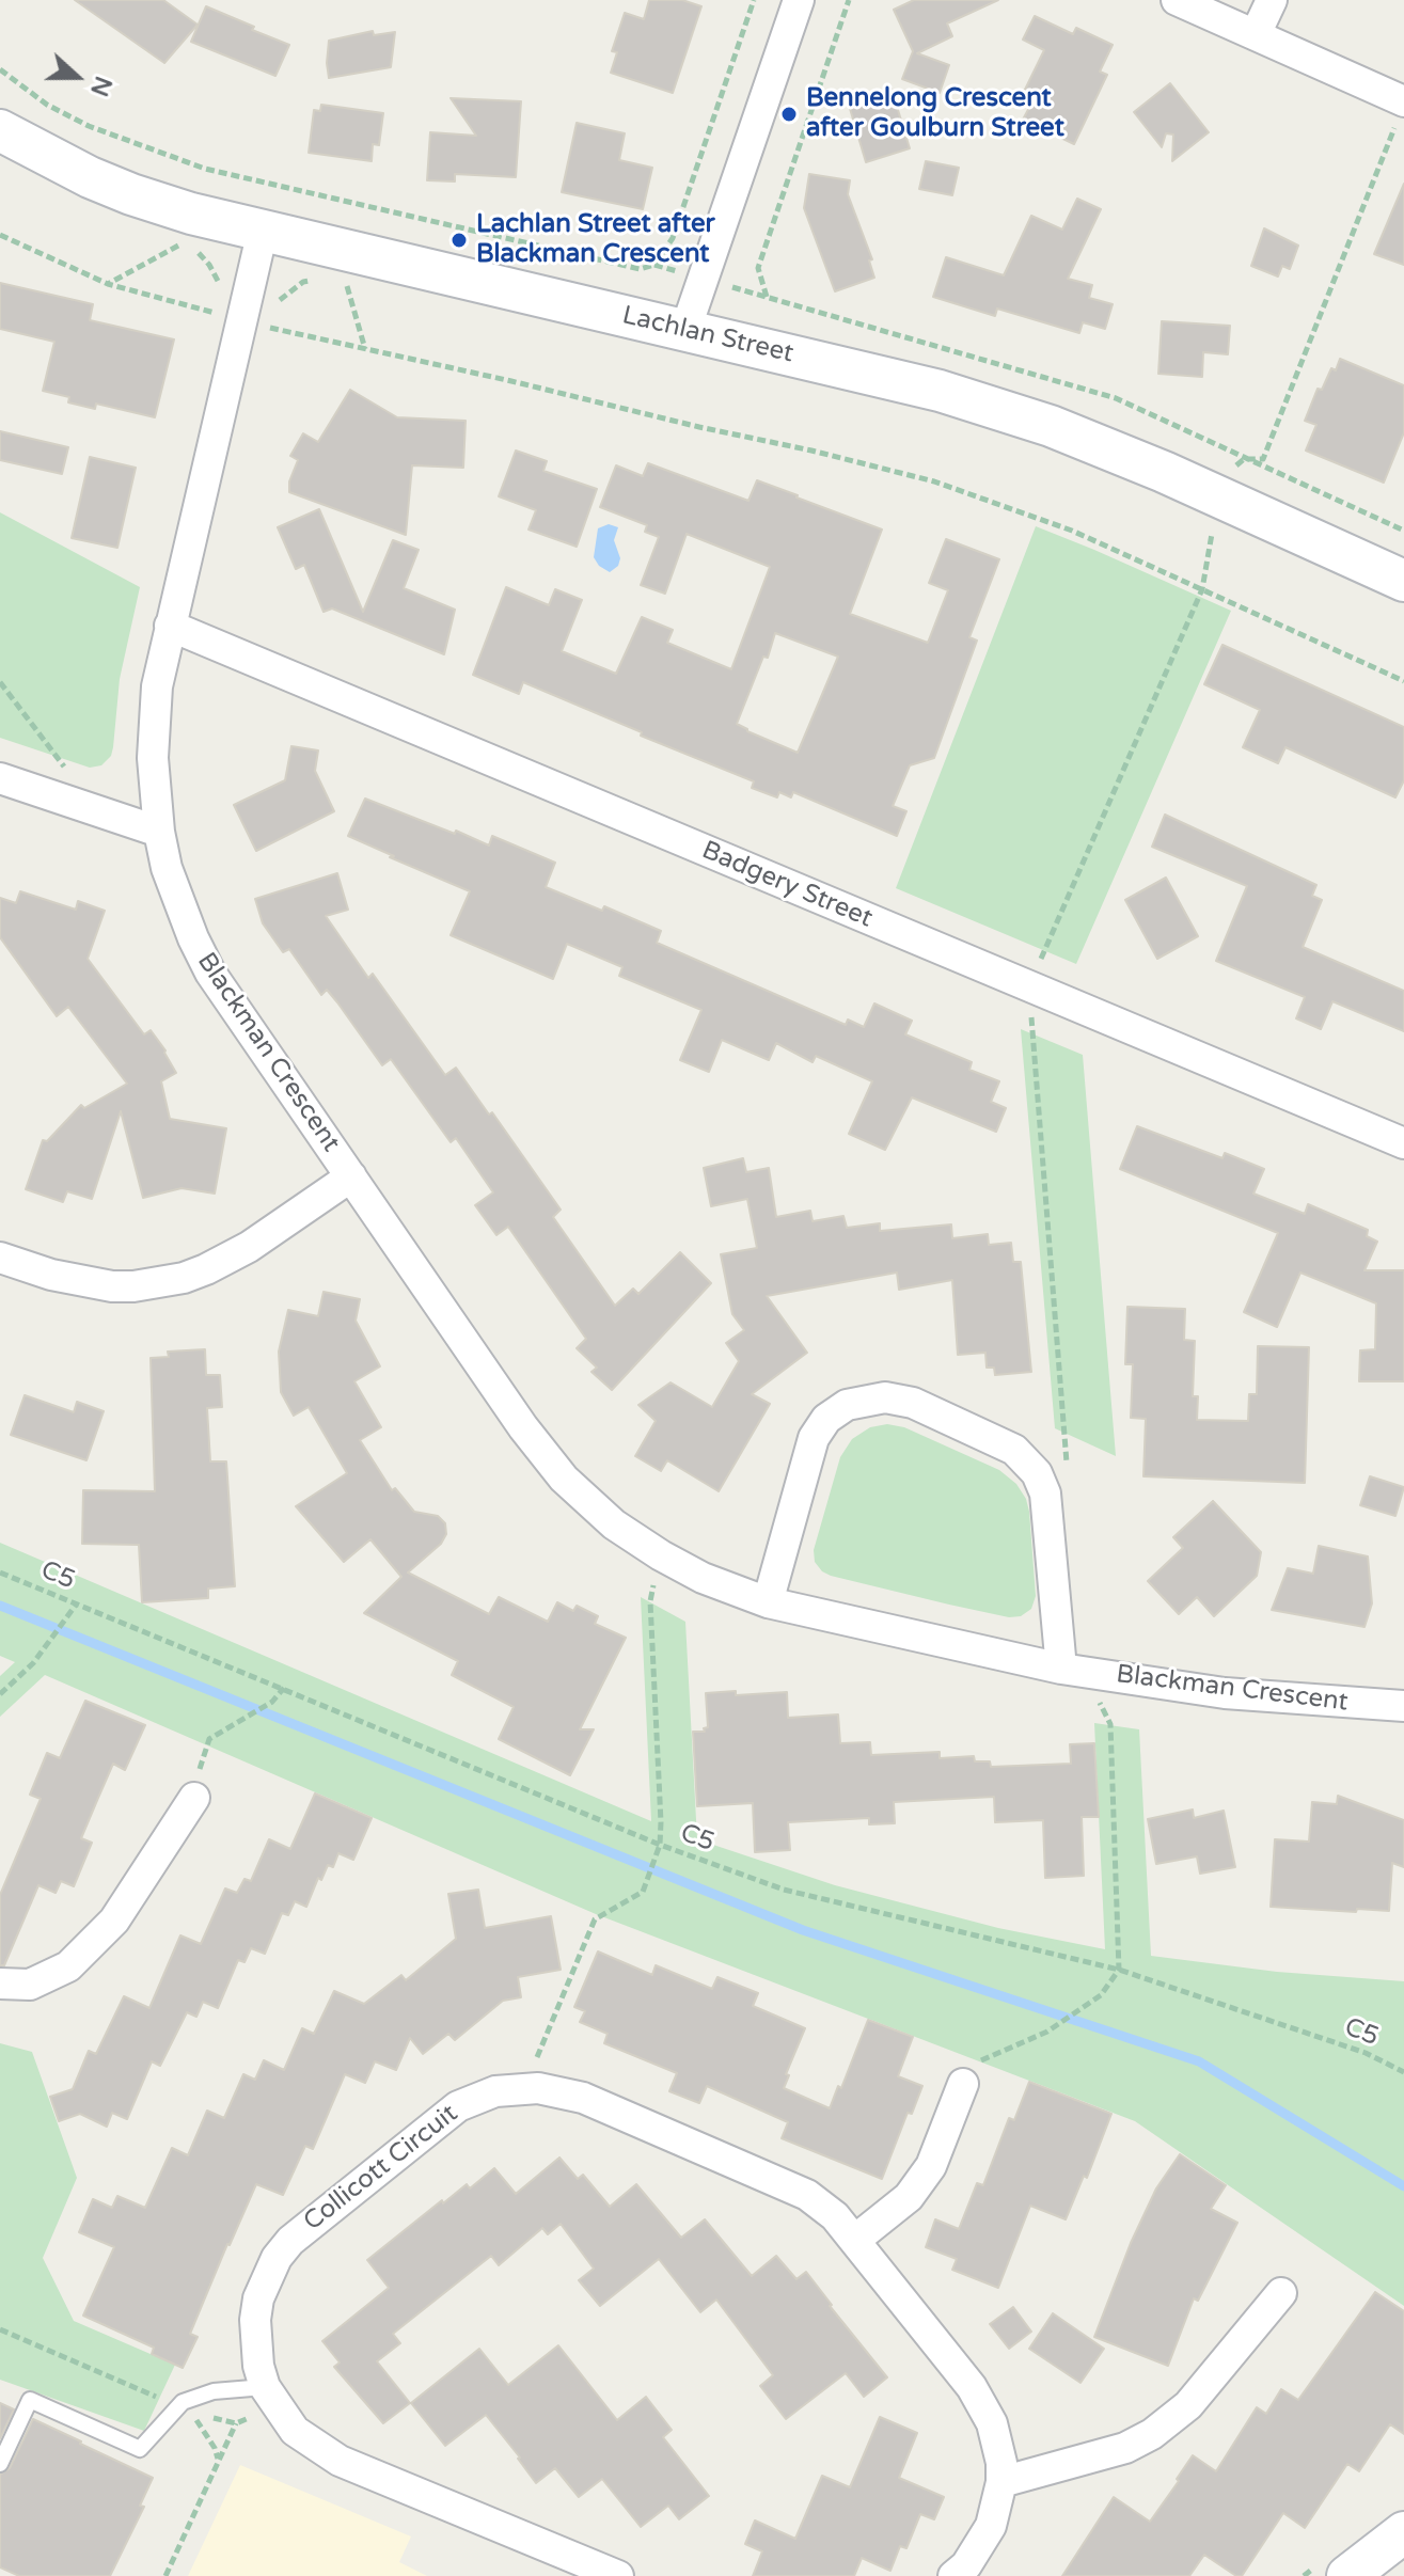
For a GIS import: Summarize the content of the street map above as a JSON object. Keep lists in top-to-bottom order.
{
  "streets": {
    "street": [
      "Lachlan Street",
      "Badgery Street",
      "Blackman Crescent",
      "Collicott Circuit"
    ],
    "path": ["C5"]
  },
  "crossings": [
    ["Lachlan Street", "Blackman Crescent"],
    ["Badgery Street", "Blackman Crescent"]
  ],
  "places": ["Bennelong Crescent after Goulburn Street", "Lachlan Street after Blackman Crescent"],
  "north": "right"
}
